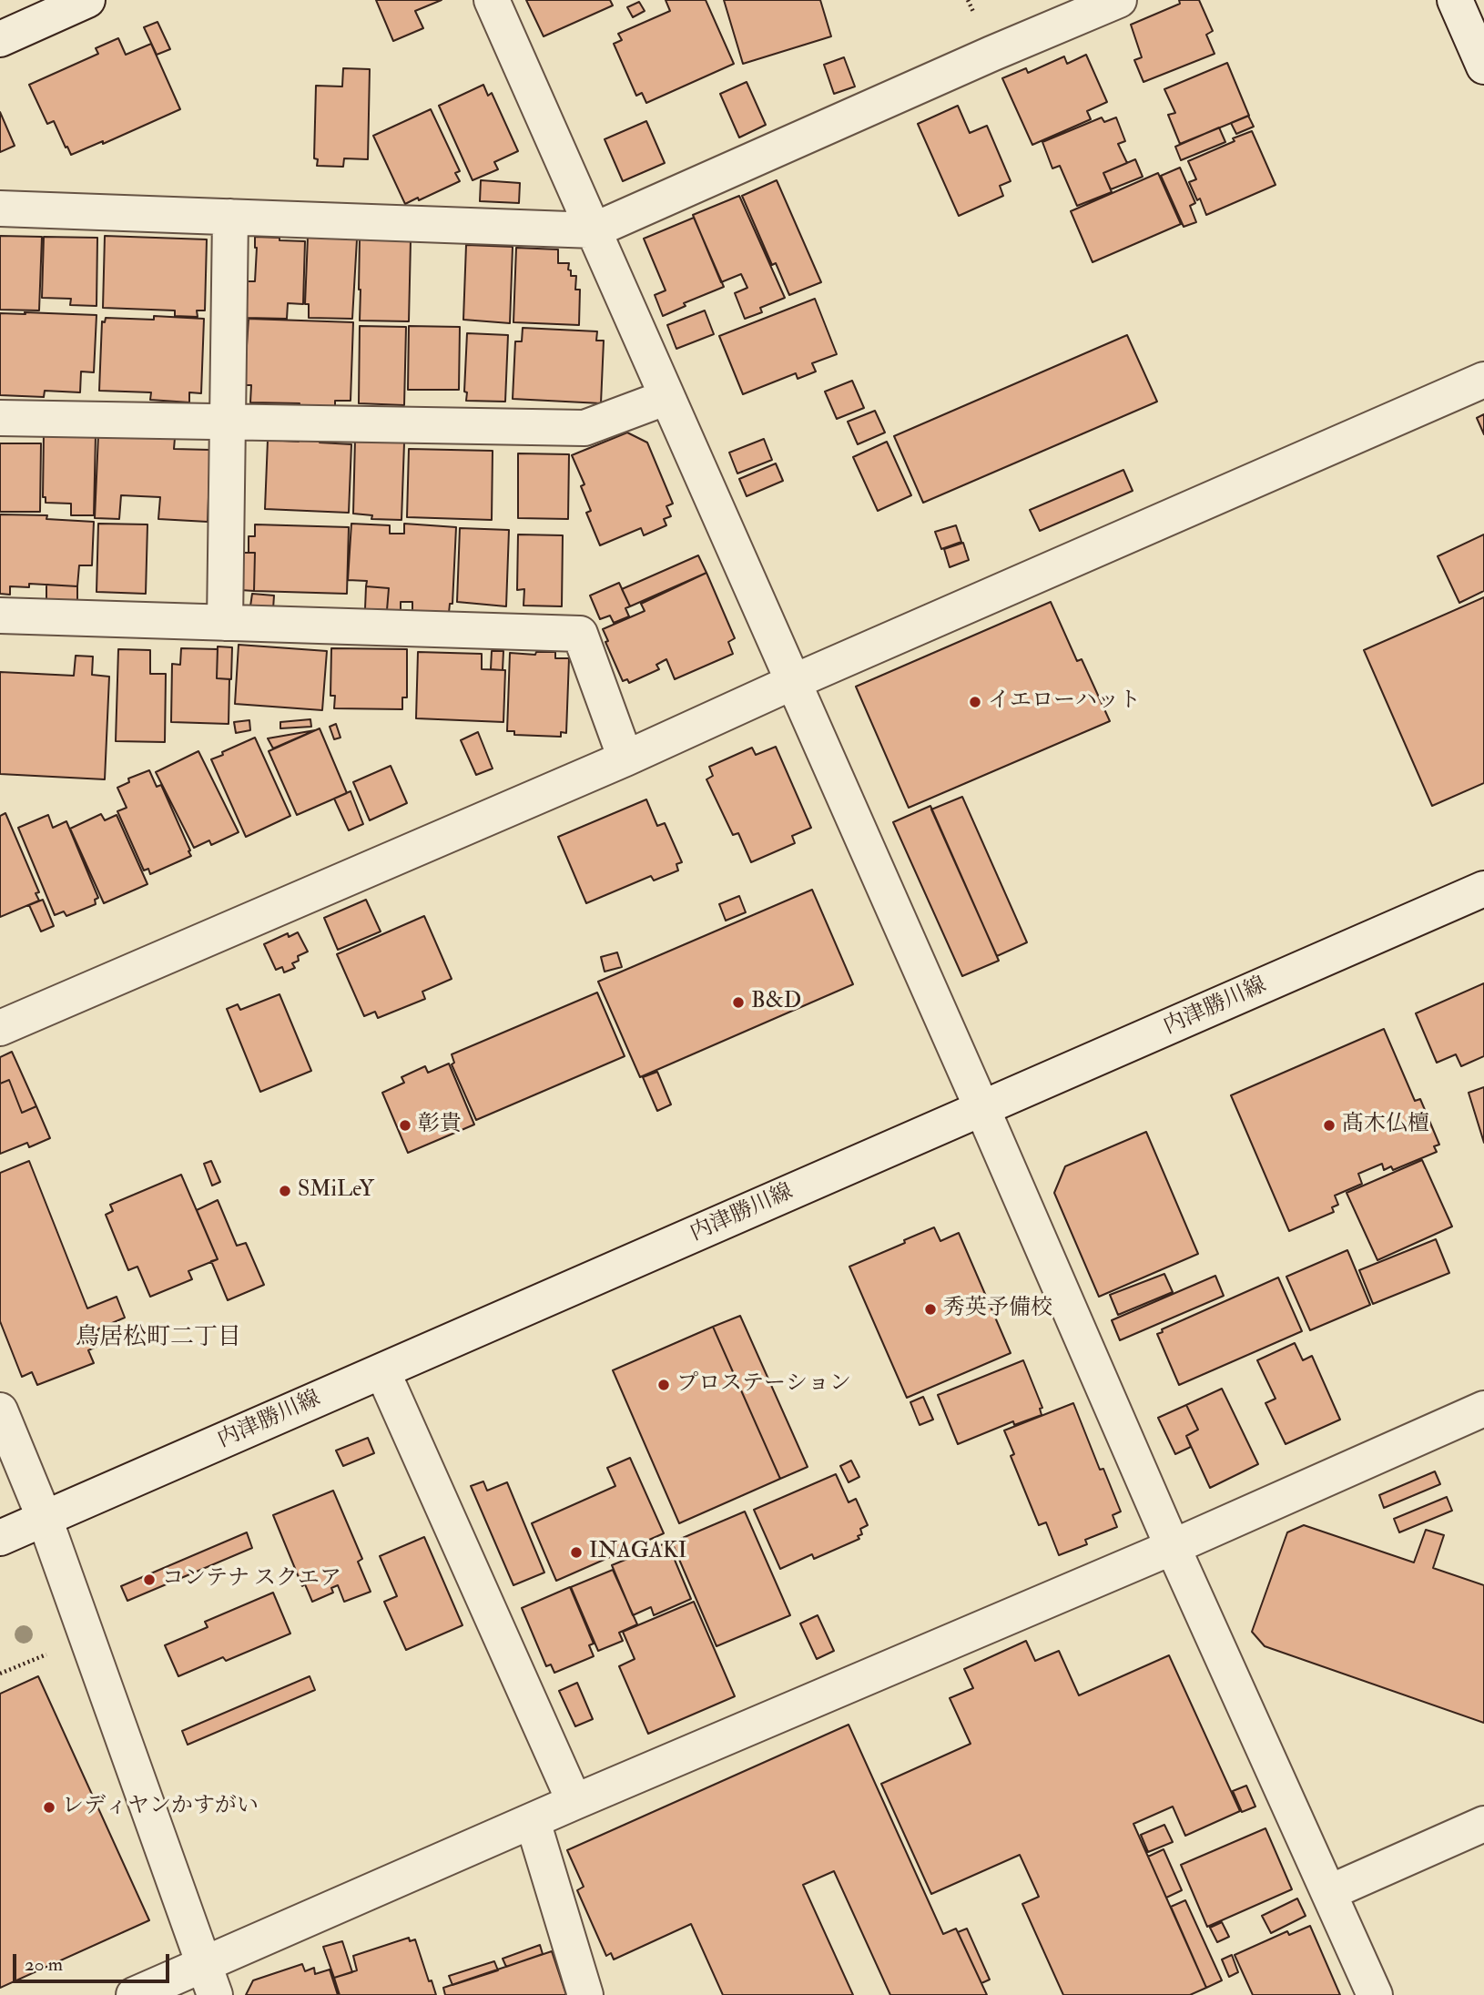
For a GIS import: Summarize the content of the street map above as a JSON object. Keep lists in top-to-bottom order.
{
  "streets": {
    "street": ["内津勝川線"]
  },
  "districts": ["鳥居松町二丁目"],
  "places": [
    "イエローハット",
    "B&D",
    "彰貴",
    "髙木仏檀",
    "SMiLeY",
    "秀英予備校",
    "プロステーション",
    "INAGAKI",
    "コンテナ スクエア",
    "レディヤンかすがい"
  ],
  "scale_bar": "20 m"
}
